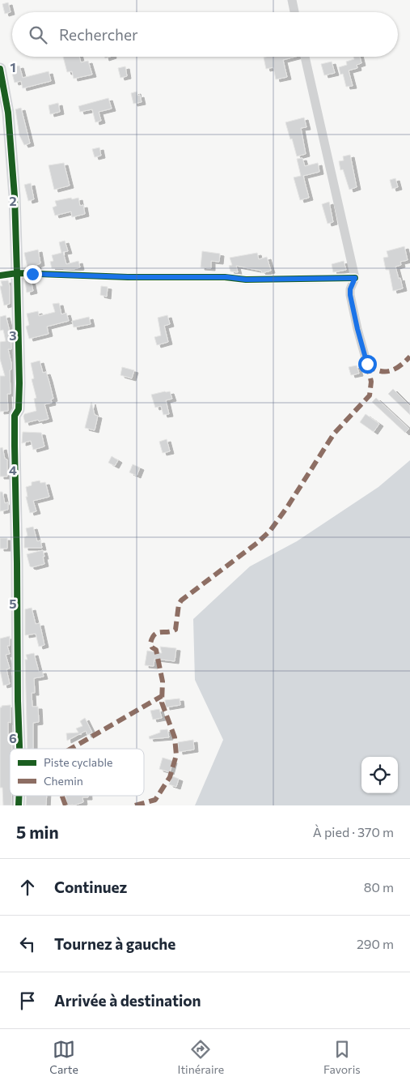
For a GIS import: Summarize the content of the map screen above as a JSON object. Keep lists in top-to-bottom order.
{
  "legend": ["Piste cyclable", "Chemin"],
  "page": {
    "search": "Rechercher",
    "heading": ["5 min", "À pied · 370 m"],
    "list": [
      ["Continuez", "80 m"],
      ["Tournez à gauche", "290 m"],
      "Arrivée à destination"
    ],
    "nav": ["Carte", "Itinéraire", "Favoris"]
  },
  "grid": {
    "rows": [
      "1",
      "2",
      "3",
      "4",
      "5",
      "6"
    ]
  }
}
